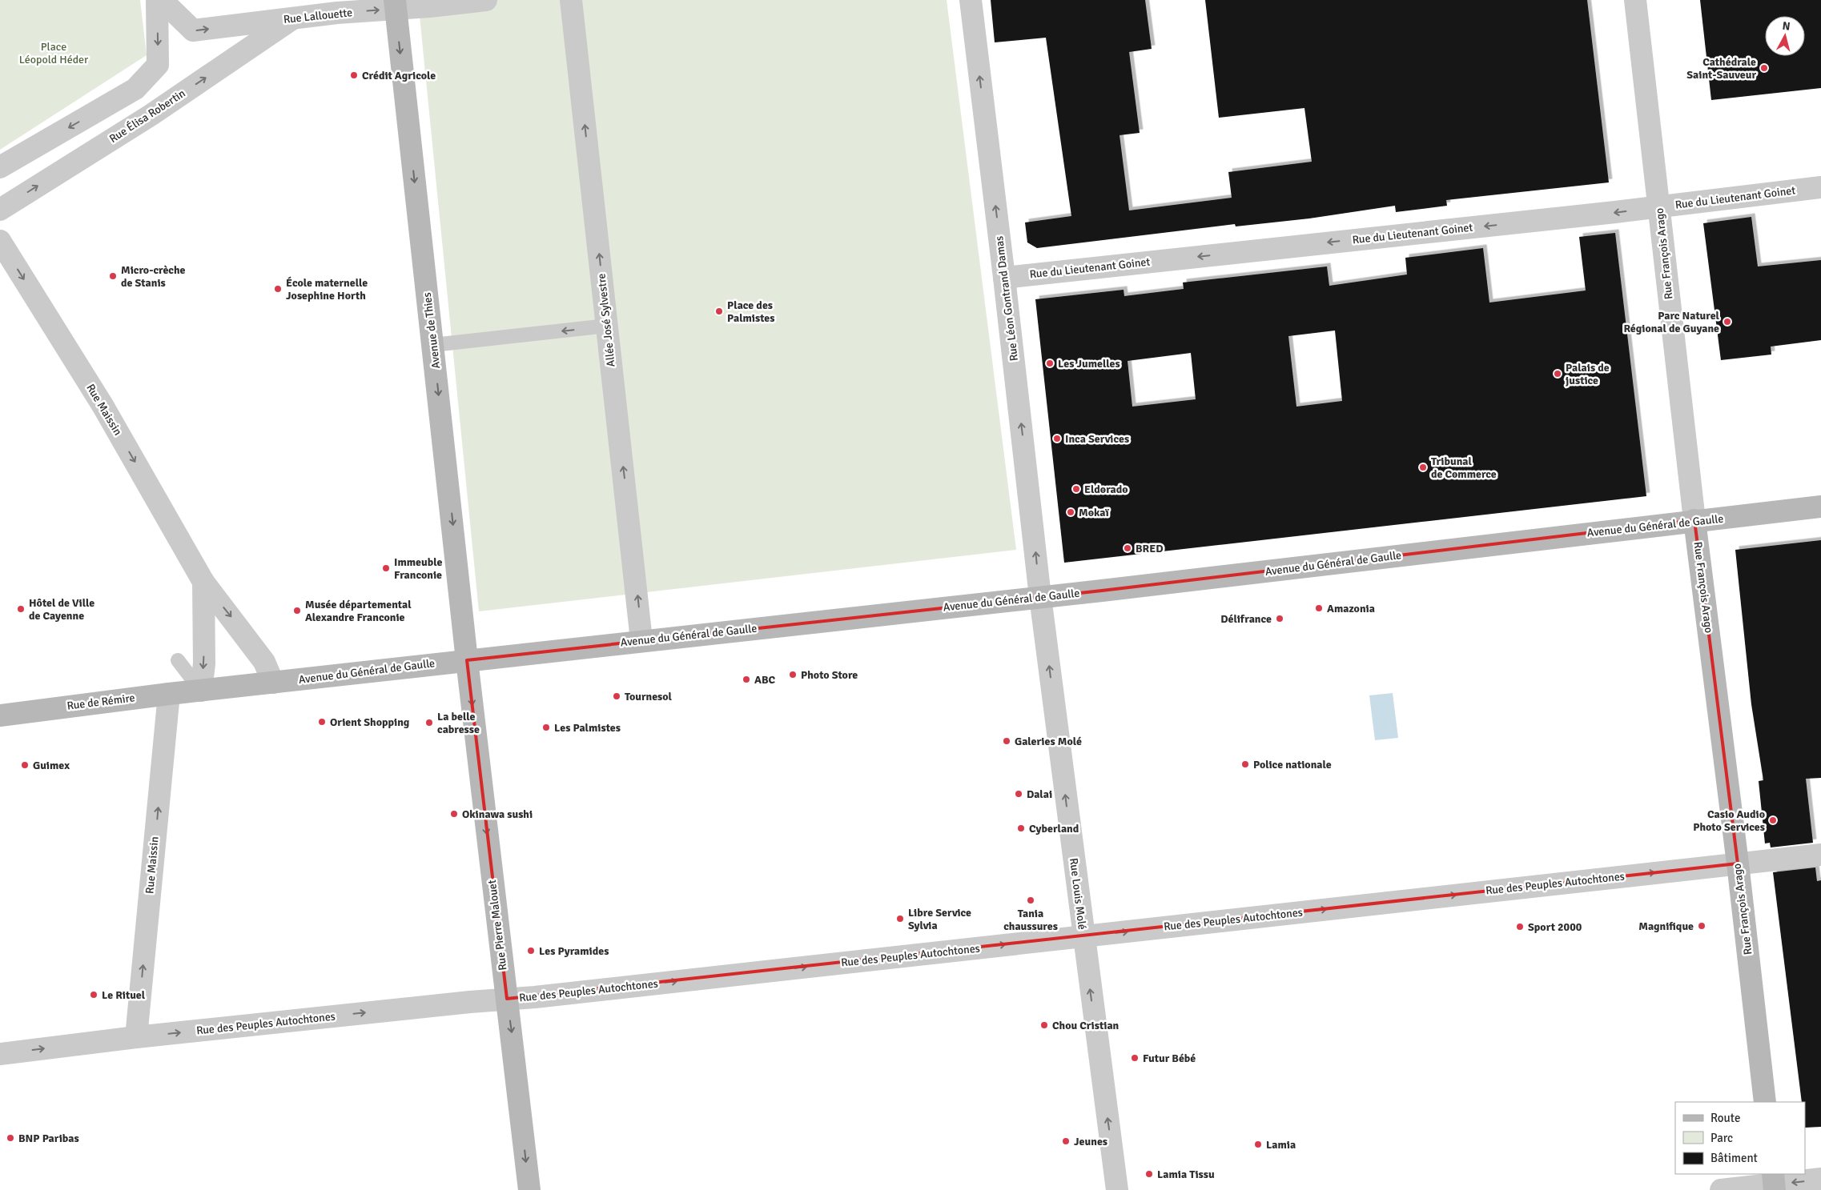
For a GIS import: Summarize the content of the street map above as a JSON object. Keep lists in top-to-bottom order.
{
  "streets": {
    "street": [
      "Rue Lallouette",
      "Rue Élisa Robertin",
      "Rue du Lieutenant Goinet",
      "Rue François Arago",
      "Rue Léon Gontrand Damas",
      "Allée José Sylvestre",
      "Avenue de Thies",
      "Rue Maissin",
      "Avenue du Général de Gaulle",
      "Rue de Rémire",
      "Rue des Peuples Autochtones",
      "Rue Louis Molé",
      "Rue Pierre Malouet"
    ]
  },
  "crossings": [
    ["Rue Lallouette", "Rue Élisa Robertin"],
    ["Rue Lallouette", "Avenue de Thies"],
    ["Rue du Lieutenant Goinet", "Rue François Arago"],
    ["Rue du Lieutenant Goinet", "Rue Léon Gontrand Damas"],
    ["Rue François Arago", "Avenue du Général de Gaulle"],
    ["Rue François Arago", "Rue des Peuples Autochtones"],
    ["Rue Léon Gontrand Damas", "Avenue du Général de Gaulle"],
    ["Rue Léon Gontrand Damas", "Rue Louis Molé"],
    ["Allée José Sylvestre", "Avenue du Général de Gaulle"],
    ["Avenue de Thies", "Avenue du Général de Gaulle"],
    ["Avenue de Thies", "Rue Pierre Malouet"],
    ["Rue Maissin", "Avenue du Général de Gaulle"],
    ["Rue Maissin", "Rue de Rémire"],
    ["Rue Maissin", "Rue des Peuples Autochtones"],
    ["Avenue du Général de Gaulle", "Rue de Rémire"],
    ["Avenue du Général de Gaulle", "Rue Louis Molé"],
    ["Avenue du Général de Gaulle", "Rue Pierre Malouet"],
    ["Rue des Peuples Autochtones", "Rue Louis Molé"],
    ["Rue des Peuples Autochtones", "Rue Pierre Malouet"]
  ],
  "one_way": [
    "Rue Lallouette",
    "Rue Élisa Robertin",
    "Rue du Lieutenant Goinet",
    "Rue Léon Gontrand Damas",
    "Allée José Sylvestre",
    "Avenue de Thies",
    "Rue des Peuples Autochtones",
    "Rue Louis Molé",
    "Rue Pierre Malouet"
  ],
  "parks": ["Place Léopold Héder"],
  "places": [
    "Cathédrale Saint-Sauveur",
    "Crédit Agricole",
    "Micro-crèche de Stanis",
    "École maternelle Josephine Horth",
    "Place des Palmistes",
    "Parc Naturel Régional de Guyane",
    "Les Jumelles",
    "Palais de justice",
    "Inca Services",
    "Tribunal de Commerce",
    "Eldorado",
    "Mokaï",
    "BRED",
    "Immeuble Franconie",
    "Amazonia",
    "Hôtel de Ville de Cayenne",
    "Musée départemental Alexandre Franconie",
    "Délifrance",
    "Photo Store",
    "ABC",
    "Tournesol",
    "Orient Shopping",
    "La belle cabresse",
    "Les Palmistes",
    "Galeries Molé",
    "Police nationale",
    "Guimex",
    "Dalai",
    "Okinawa sushi",
    "Casio Audio Photo Services",
    "Cyberland",
    "Tania chaussures",
    "Libre Service Sylvia",
    "Magnifique",
    "Sport 2000",
    "Les Pyramides",
    "Le Rituel",
    "Chou Cristian",
    "Futur Bébé",
    "BNP Paribas",
    "Jeunes",
    "Lamia",
    "Lamia Tissu"
  ],
  "legend": ["Route", "Parc", "Bâtiment"],
  "north": "top"
}
